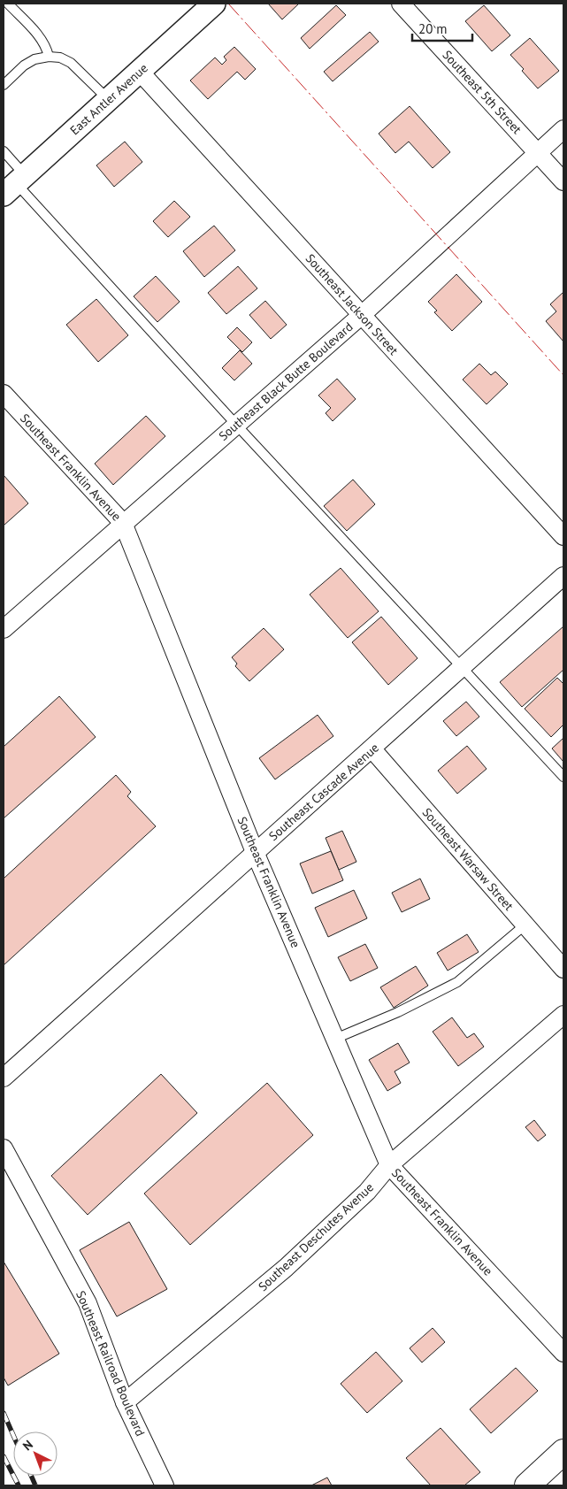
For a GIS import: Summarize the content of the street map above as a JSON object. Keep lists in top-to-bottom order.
{
  "streets": {
    "street": [
      "Southeast 5th Street",
      "East Antler Avenue",
      "Southeast Jackson Street",
      "Southeast Black Butte Boulevard",
      "Southeast Franklin Avenue",
      "Southeast Cascade Avenue",
      "Southeast Warsaw Street",
      "Southeast Deschutes Avenue",
      "Southeast Railroad Boulevard"
    ]
  },
  "crossings": [
    ["Southeast 5th Street", "Southeast Black Butte Boulevard"],
    ["East Antler Avenue", "Southeast Jackson Street"],
    ["Southeast Jackson Street", "Southeast Black Butte Boulevard"],
    ["Southeast Black Butte Boulevard", "Southeast Franklin Avenue"],
    ["Southeast Franklin Avenue", "Southeast Cascade Avenue"],
    ["Southeast Franklin Avenue", "Southeast Deschutes Avenue"],
    ["Southeast Cascade Avenue", "Southeast Warsaw Street"],
    ["Southeast Deschutes Avenue", "Southeast Railroad Boulevard"]
  ],
  "scale_bar": "20 m",
  "north": "top left"
}
